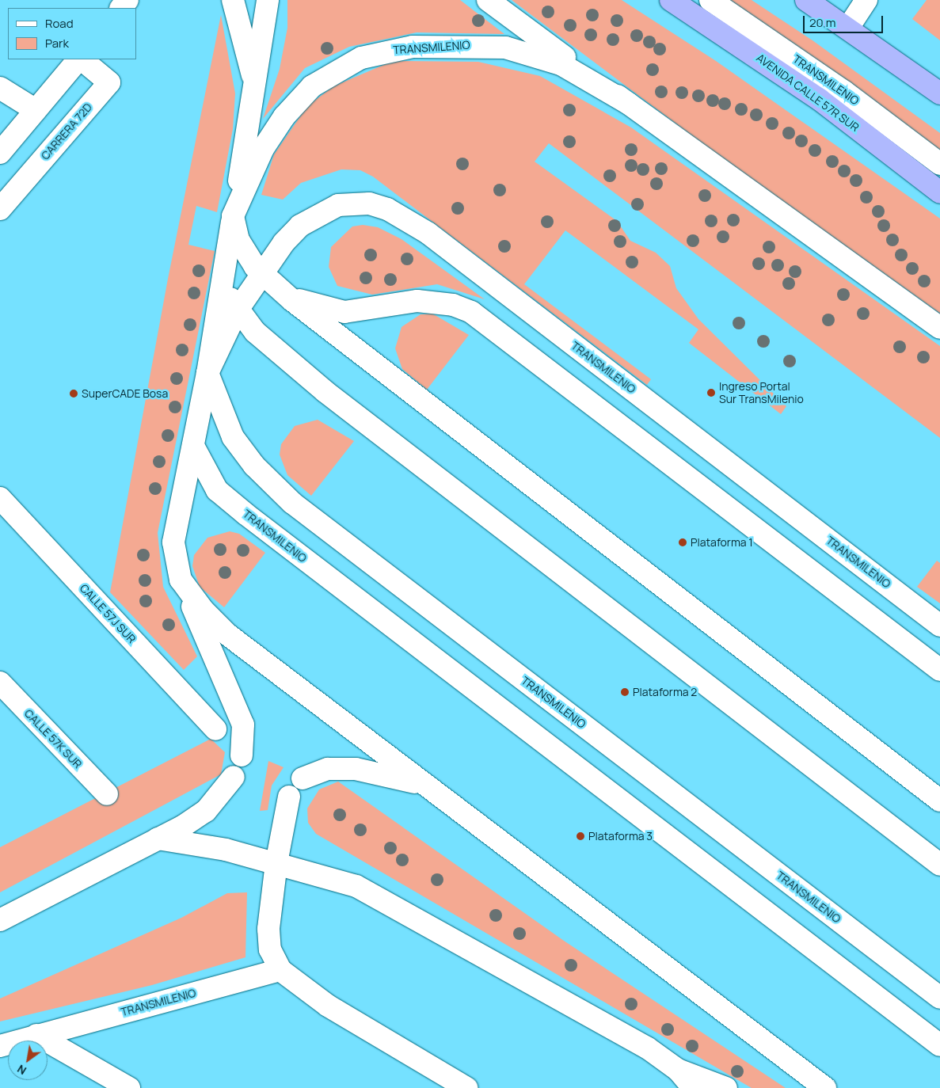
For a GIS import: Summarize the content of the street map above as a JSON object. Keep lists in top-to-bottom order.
{
  "streets": {
    "highway": ["AVENIDA CALLE 57R SUR"],
    "street": [
      "TRANSMILENIO",
      "CARRERA 72D",
      "CALLE 57J SUR",
      "CALLE 57K SUR"
    ]
  },
  "places": [
    "Ingreso Portal Sur TransMilenio",
    "SuperCADE Bosa",
    "Plataforma 1",
    "Plataforma 2",
    "Plataforma 3"
  ],
  "legend": ["Road", "Park"],
  "scale_bar": "20 m",
  "north": "bottom left"
}
